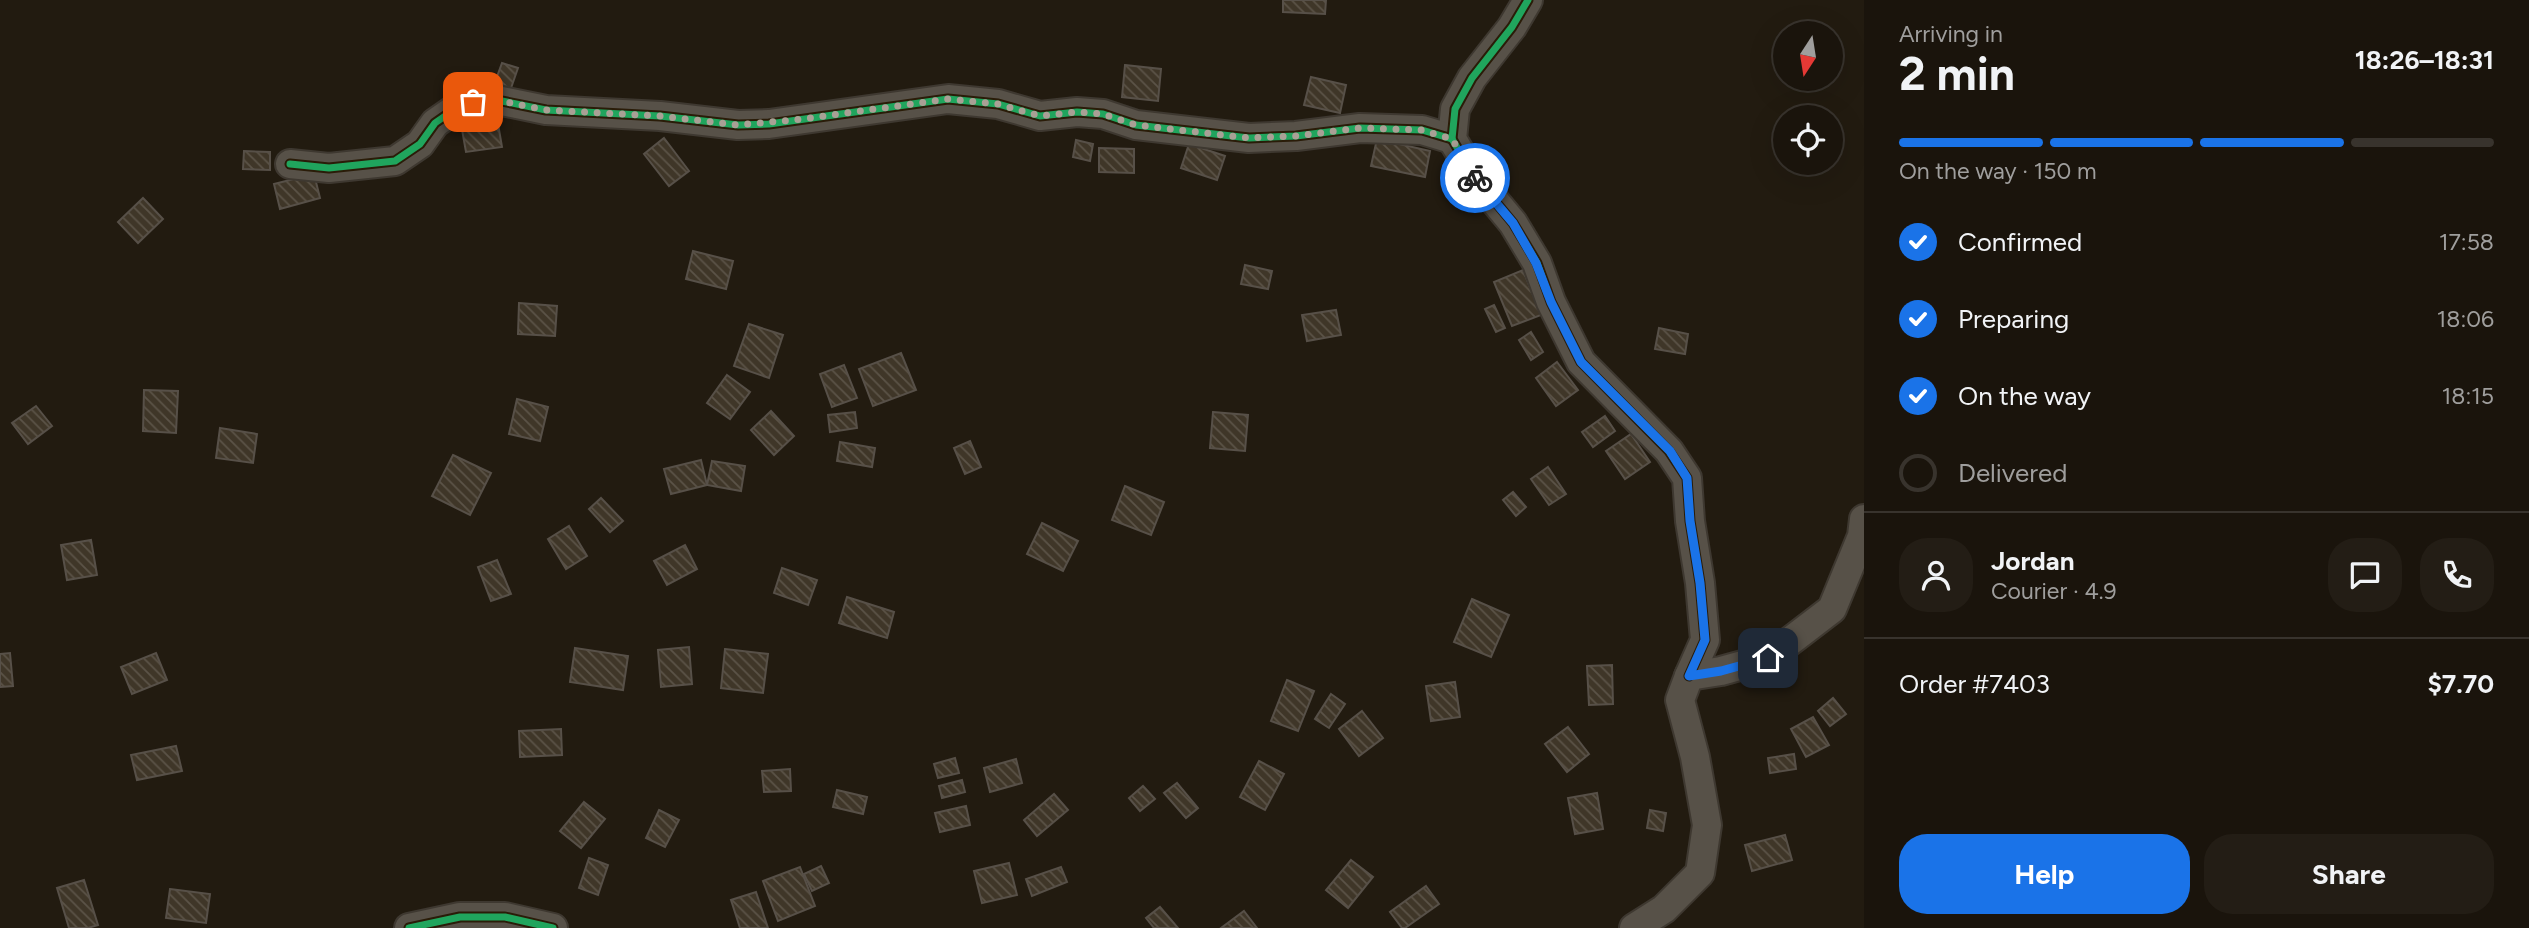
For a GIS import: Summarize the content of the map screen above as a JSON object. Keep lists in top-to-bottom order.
{
  "north": "bottom",
  "page": {
    "heading": ["2 min", "Arriving in", "18:26–18:31"],
    "panel": [
      "Jordan",
      "Courier · 4.9",
      "Order #7403",
      "$7.70"
    ],
    "bar": "On the way · 150 m",
    "list": [
      ["Confirmed", "17:58"],
      ["Preparing", "18:06"],
      ["On the way", "18:15"],
      "Delivered"
    ],
    "buttons": ["Help", "Share"]
  }
}
